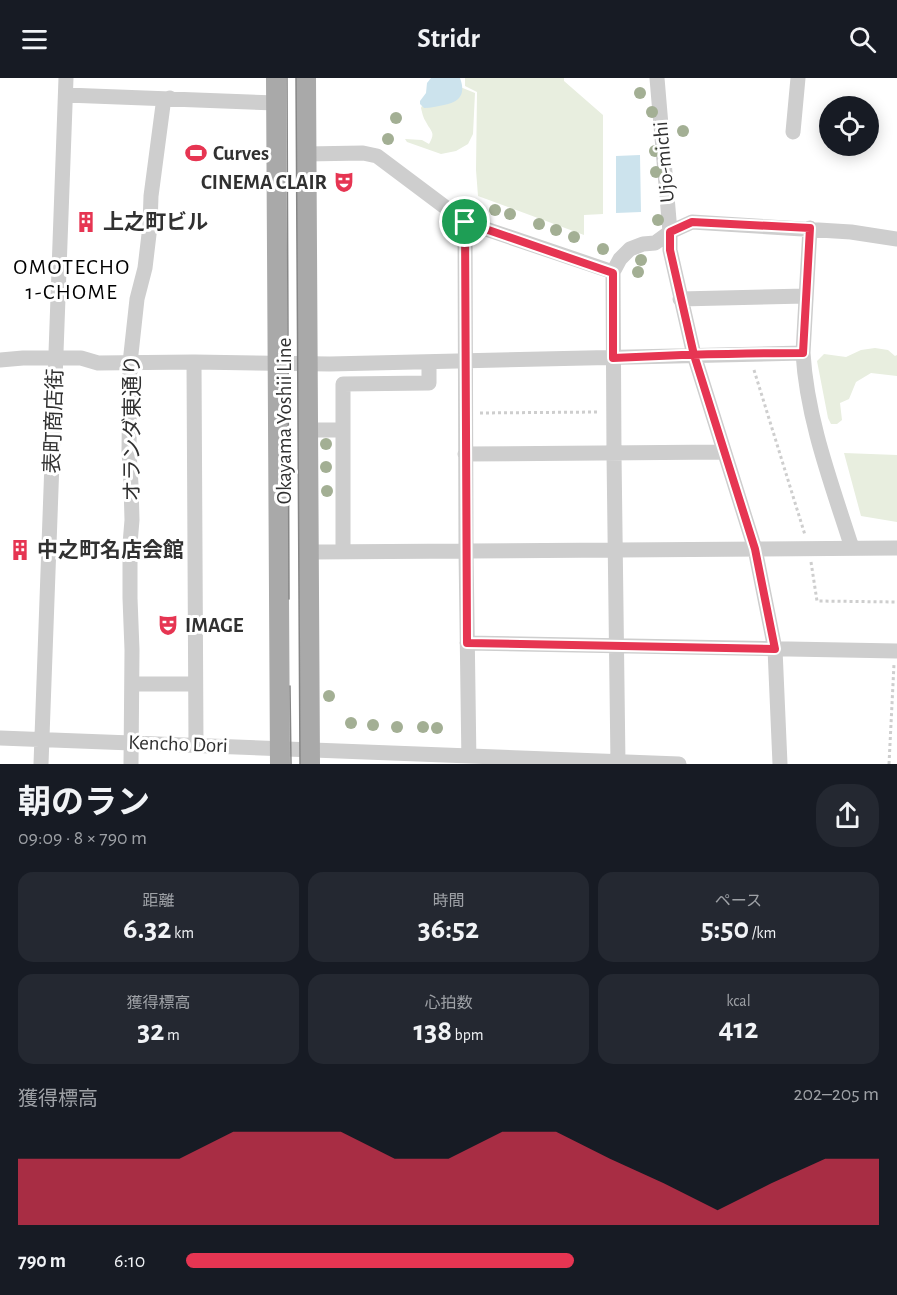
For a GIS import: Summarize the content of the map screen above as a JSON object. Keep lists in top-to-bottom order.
{
  "streets": {
    "main road": ["Okayama Yoshii Line"],
    "street": [
      "Ujo-michi",
      "表町商店街",
      "オランダ東通り",
      "Kencho Dori"
    ]
  },
  "crossings": [
    ["表町商店街", "Kencho Dori"],
    ["Okayama Yoshii Line", "Kencho Dori"],
    ["オランダ東通り", "Kencho Dori"]
  ],
  "districts": ["OMOTECHO 1-CHOME"],
  "places": {
    "sports": ["Curves"],
    "theatre": ["CINEMA CLAIR", "IMAGE"],
    "building": ["上之町ビル", "中之町名店会館"]
  },
  "page": {
    "header": "Stridr",
    "heading": ["朝のラン", "09:09 · 8 × 790 m"],
    "stats": [
      ["距離", "6.32 km"],
      ["時間", "36:52"],
      ["ペース", "5:50 /km"],
      ["獲得標高", "32 m"],
      ["心拍数", "138 bpm"],
      ["kcal", "412"]
    ],
    "chart": ["獲得標高", "202–205 m"],
    "list": [
      {
        "name": "790 m",
        "note": "6:10"
      }
    ]
  }
}
